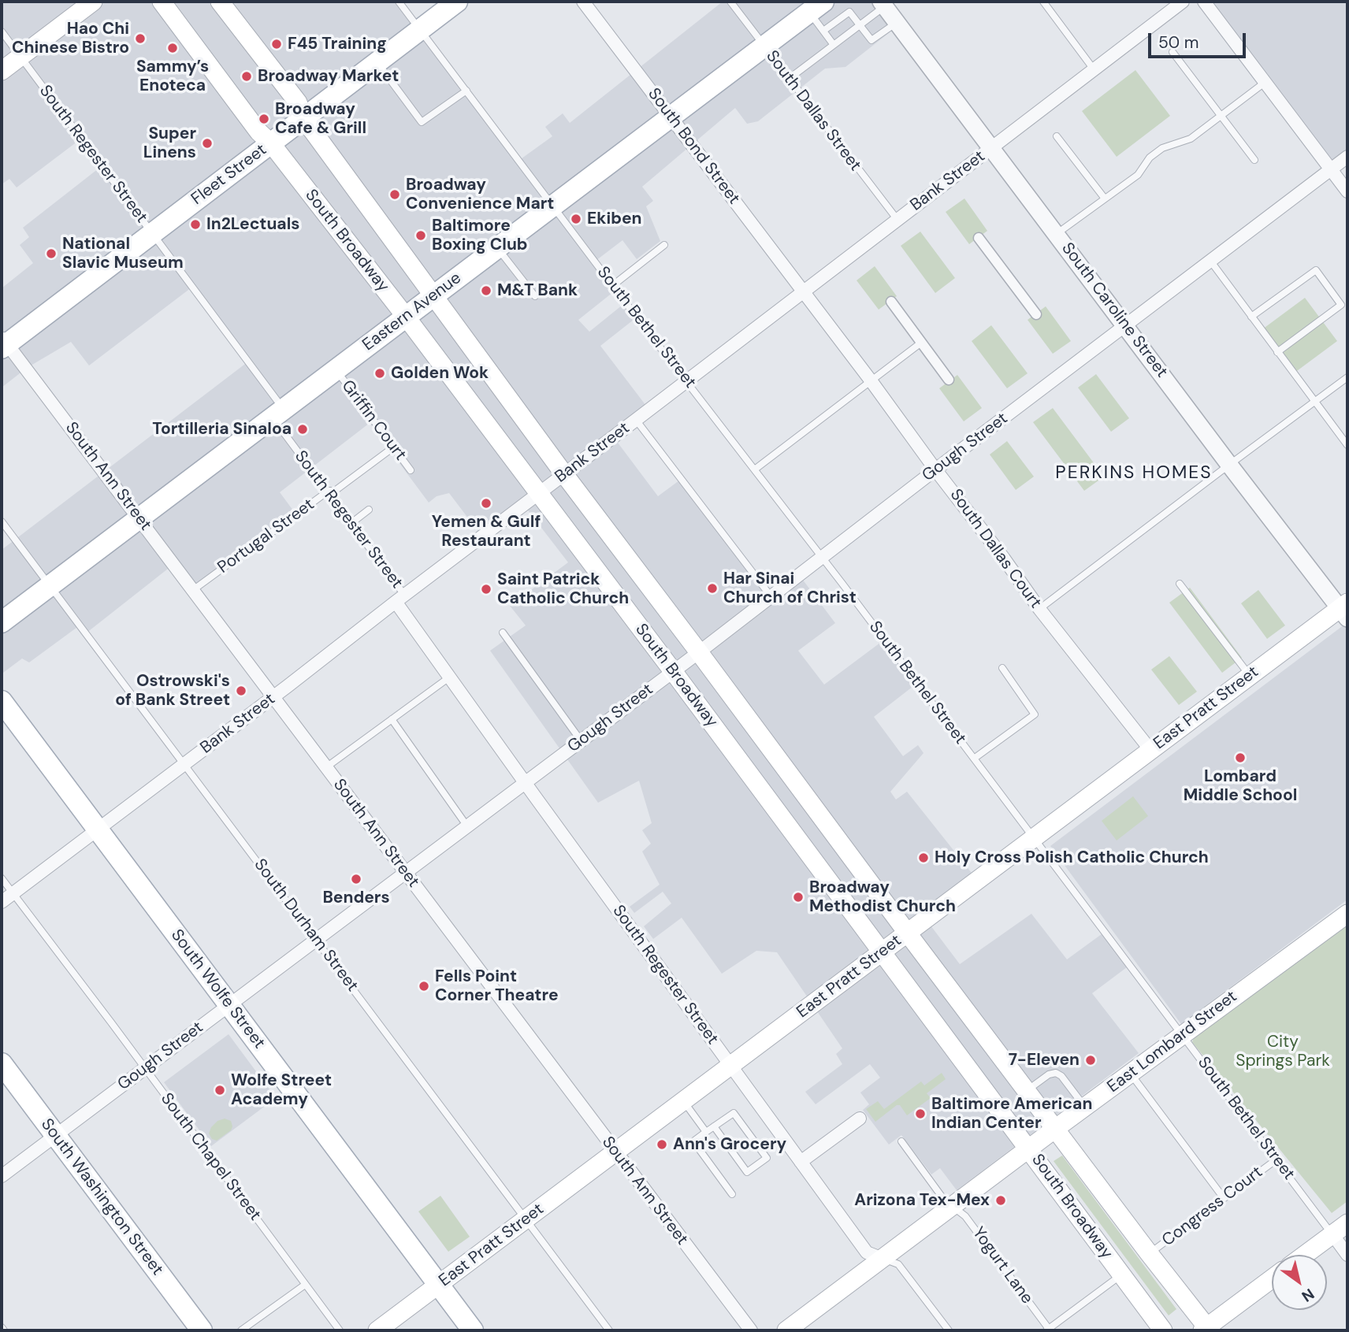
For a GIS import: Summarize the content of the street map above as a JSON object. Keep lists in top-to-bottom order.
{
  "streets": {
    "main road": [
      "Fleet Street",
      "South Broadway",
      "Eastern Avenue",
      "East Pratt Street",
      "South Wolfe Street",
      "East Lombard Street",
      "South Washington Street"
    ],
    "street": [
      "South Bond Street",
      "South Regester Street",
      "Bank Street",
      "South Caroline Street",
      "Gough Street",
      "South Ann Street",
      "South Dallas Court"
    ],
    "lane": [
      "South Dallas Street",
      "South Bethel Street",
      "Griffin Court",
      "Portugal Street",
      "South Durham Street",
      "South Chapel Street",
      "Congress Court",
      "Yogurt Lane"
    ]
  },
  "crossings": [
    ["South Dallas Street", "Bank Street"],
    ["South Dallas Street", "Eastern Avenue"],
    ["South Bond Street", "Bank Street"],
    ["South Bond Street", "Eastern Avenue"],
    ["South Bond Street", "South Dallas Court"],
    ["South Regester Street", "Fleet Street"],
    ["South Regester Street", "Bank Street"],
    ["South Regester Street", "Eastern Avenue"],
    ["South Regester Street", "Gough Street"],
    ["South Regester Street", "Portugal Street"],
    ["South Regester Street", "East Pratt Street"],
    ["South Regester Street", "East Lombard Street"],
    ["Fleet Street", "South Broadway"],
    ["Fleet Street", "South Bethel Street"],
    ["Fleet Street", "South Ann Street"],
    ["Bank Street", "South Broadway"],
    ["Bank Street", "South Caroline Street"],
    ["Bank Street", "South Bethel Street"],
    ["Bank Street", "South Ann Street"],
    ["Bank Street", "South Dallas Court"],
    ["Bank Street", "South Durham Street"],
    ["Bank Street", "South Wolfe Street"],
    ["Bank Street", "South Chapel Street"],
    ["South Broadway", "Eastern Avenue"],
    ["South Broadway", "Gough Street"],
    ["South Broadway", "East Pratt Street"],
    ["South Broadway", "East Lombard Street"],
    ["South Broadway", "Congress Court"],
    ["South Caroline Street", "Gough Street"],
    ["South Caroline Street", "East Pratt Street"],
    ["Eastern Avenue", "South Bethel Street"],
    ["Eastern Avenue", "Griffin Court"],
    ["Eastern Avenue", "South Ann Street"],
    ["Eastern Avenue", "South Durham Street"],
    ["South Bethel Street", "Gough Street"],
    ["South Bethel Street", "East Pratt Street"],
    ["South Bethel Street", "East Lombard Street"],
    ["South Bethel Street", "Congress Court"],
    ["Griffin Court", "Portugal Street"],
    ["Gough Street", "South Ann Street"],
    ["Gough Street", "South Dallas Court"],
    ["Gough Street", "South Durham Street"],
    ["Gough Street", "South Wolfe Street"],
    ["Gough Street", "South Chapel Street"],
    ["Gough Street", "South Washington Street"],
    ["South Ann Street", "Portugal Street"],
    ["South Ann Street", "East Pratt Street"],
    ["South Dallas Court", "East Pratt Street"],
    ["East Pratt Street", "South Durham Street"],
    ["East Pratt Street", "South Wolfe Street"],
    ["East Lombard Street", "Yogurt Lane"]
  ],
  "districts": ["PERKINS HOMES"],
  "parks": ["City Springs Park"],
  "places": [
    "Hao Chi Chinese Bistro",
    "F45 Training",
    "Sammy’s Enoteca",
    "Broadway Market",
    "Broadway Cafe & Grill",
    "Super Linens",
    "Broadway Convenience Mart",
    "Ekiben",
    "In2Lectuals",
    "Baltimore Boxing Club",
    "National Slavic Museum",
    "M&T Bank",
    "Golden Wok",
    "Tortilleria Sinaloa",
    "Yemen & Gulf Restaurant",
    "Har Sinai Church of Christ",
    "Saint Patrick Catholic Church",
    "Ostrowski's of Bank Street",
    "Lombard Middle School",
    "Holy Cross Polish Catholic Church",
    "Benders",
    "Broadway Methodist Church",
    "Fells Point Corner Theatre",
    "7-Eleven",
    "Wolfe Street Academy",
    "Baltimore American Indian Center",
    "Ann's Grocery",
    "Arizona Tex-Mex"
  ],
  "scale_bar": "50 m",
  "north": "bottom right"
}
